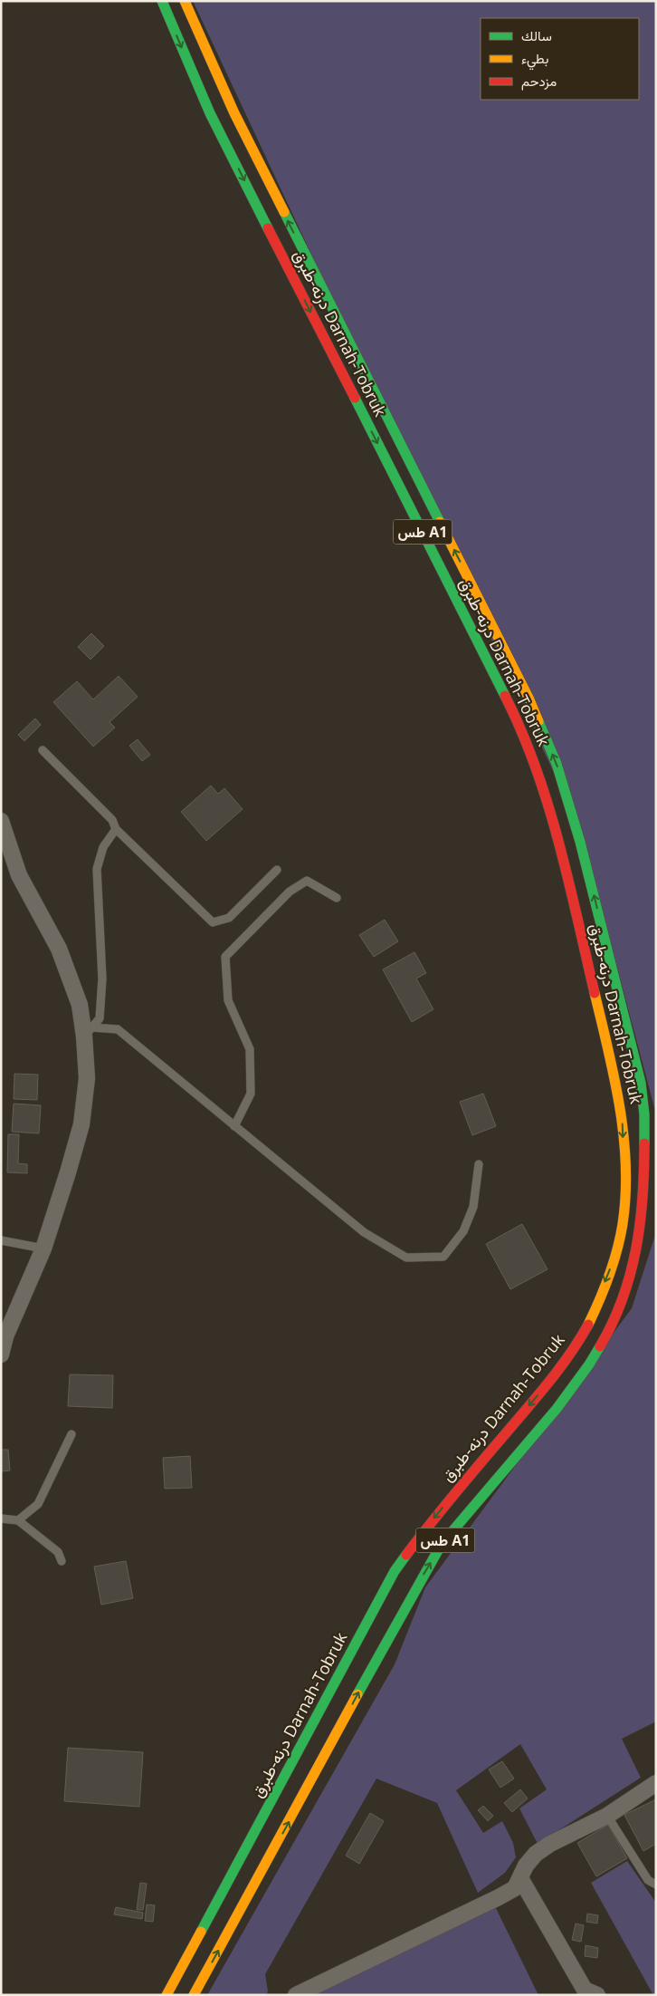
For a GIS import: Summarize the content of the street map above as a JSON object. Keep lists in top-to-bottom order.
{
  "streets": {
    "highway": ["درنه-طبرق Darnah-Tobruk", "طس A1"]
  },
  "legend": ["سالك", "بطيء", "مزدحم"]
}
